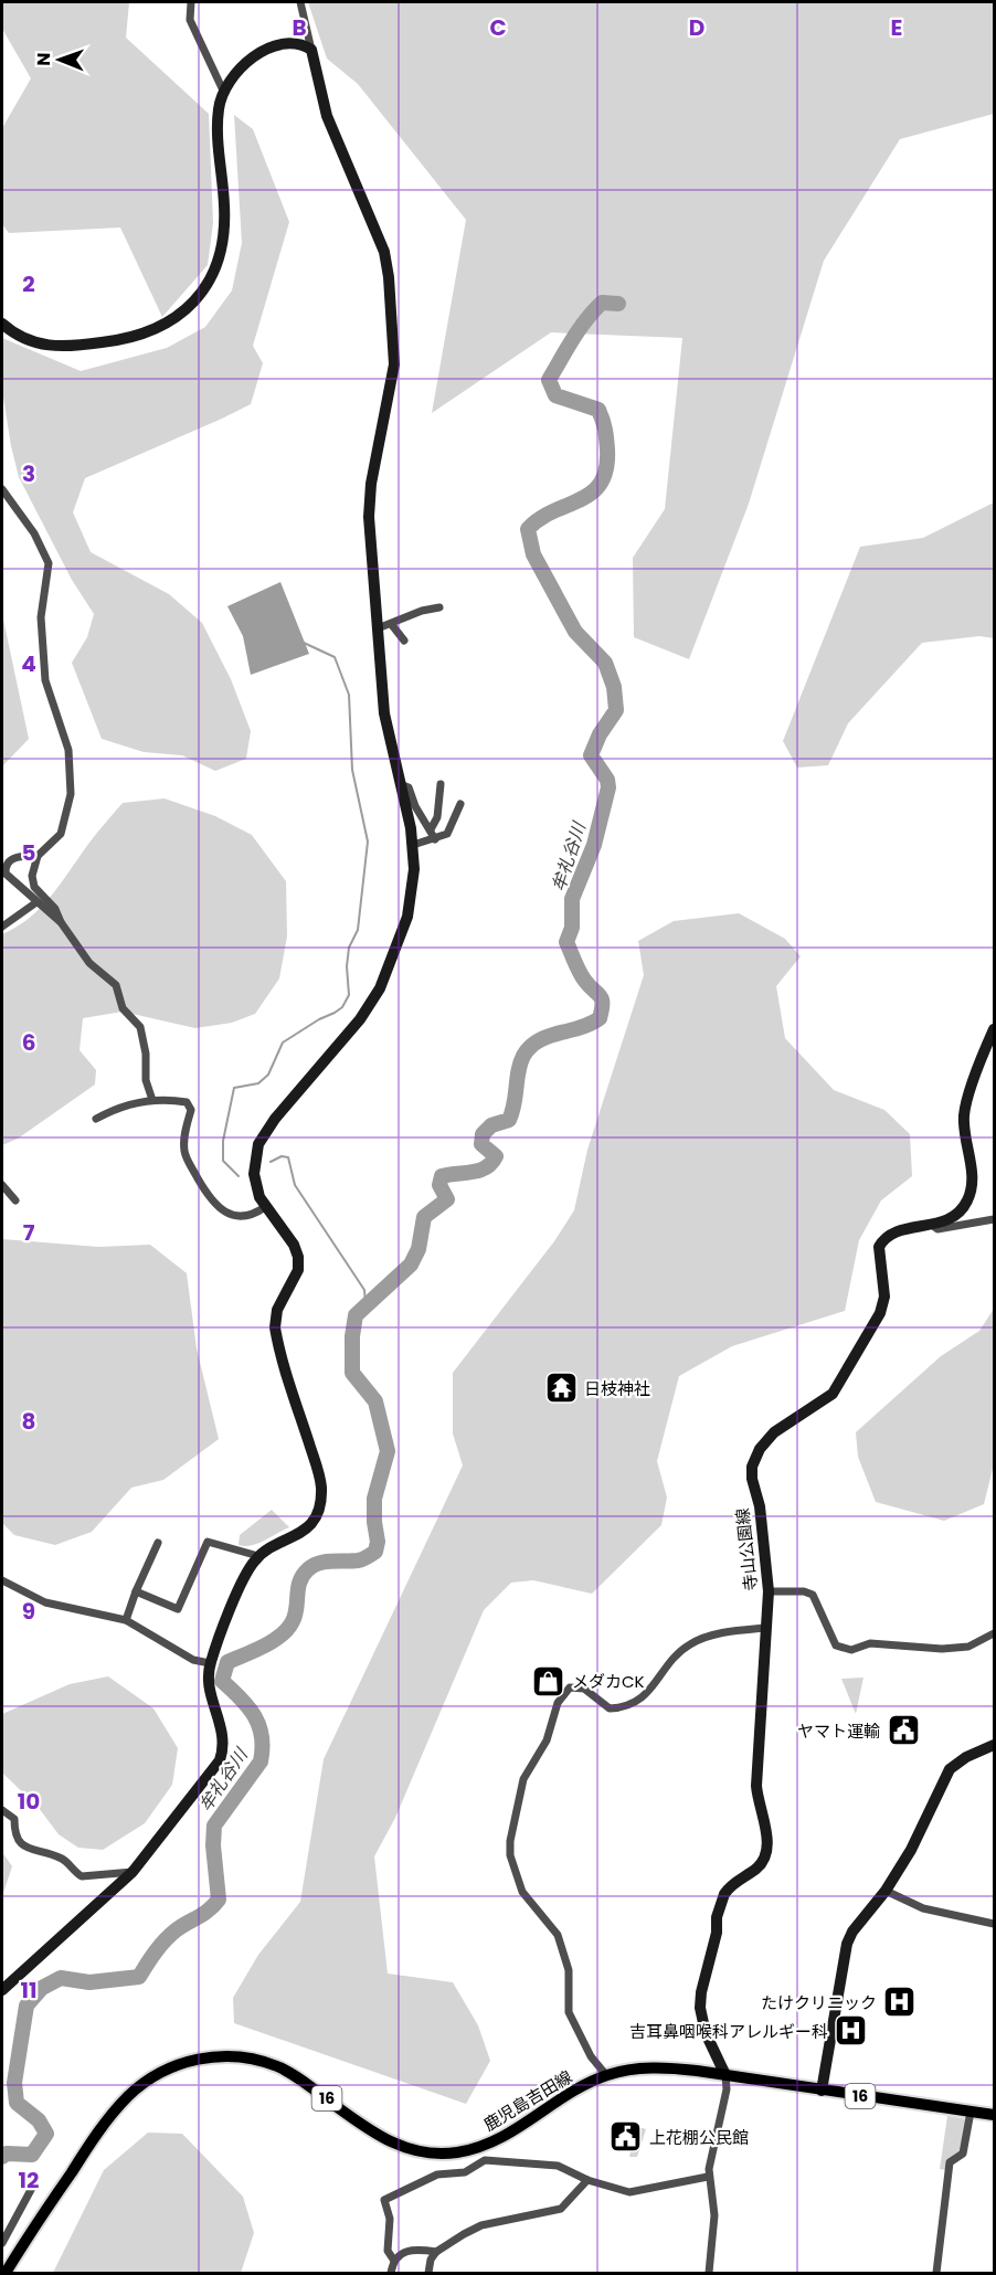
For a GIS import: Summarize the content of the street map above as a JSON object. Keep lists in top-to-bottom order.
{
  "streets": {
    "main road": ["16", "鹿児島吉田線"],
    "street": ["寺山公園線"]
  },
  "crossings": [
    ["寺山公園線", "鹿児島吉田線"]
  ],
  "water": ["牟礼谷川"],
  "places": {
    "temple": ["日枝神社"],
    "shop": ["メダカCK"],
    "public building": ["ヤマト運輸", "上花棚公民館"],
    "hospital": ["たけクリニック", "吉耳鼻咽喉科アレルギー科"]
  },
  "north": "left",
  "grid": {
    "columns": [
      "B",
      "C",
      "D",
      "E"
    ],
    "rows": [
      "2",
      "3",
      "4",
      "5",
      "6",
      "7",
      "8",
      "9",
      "10",
      "11",
      "12"
    ]
  }
}
